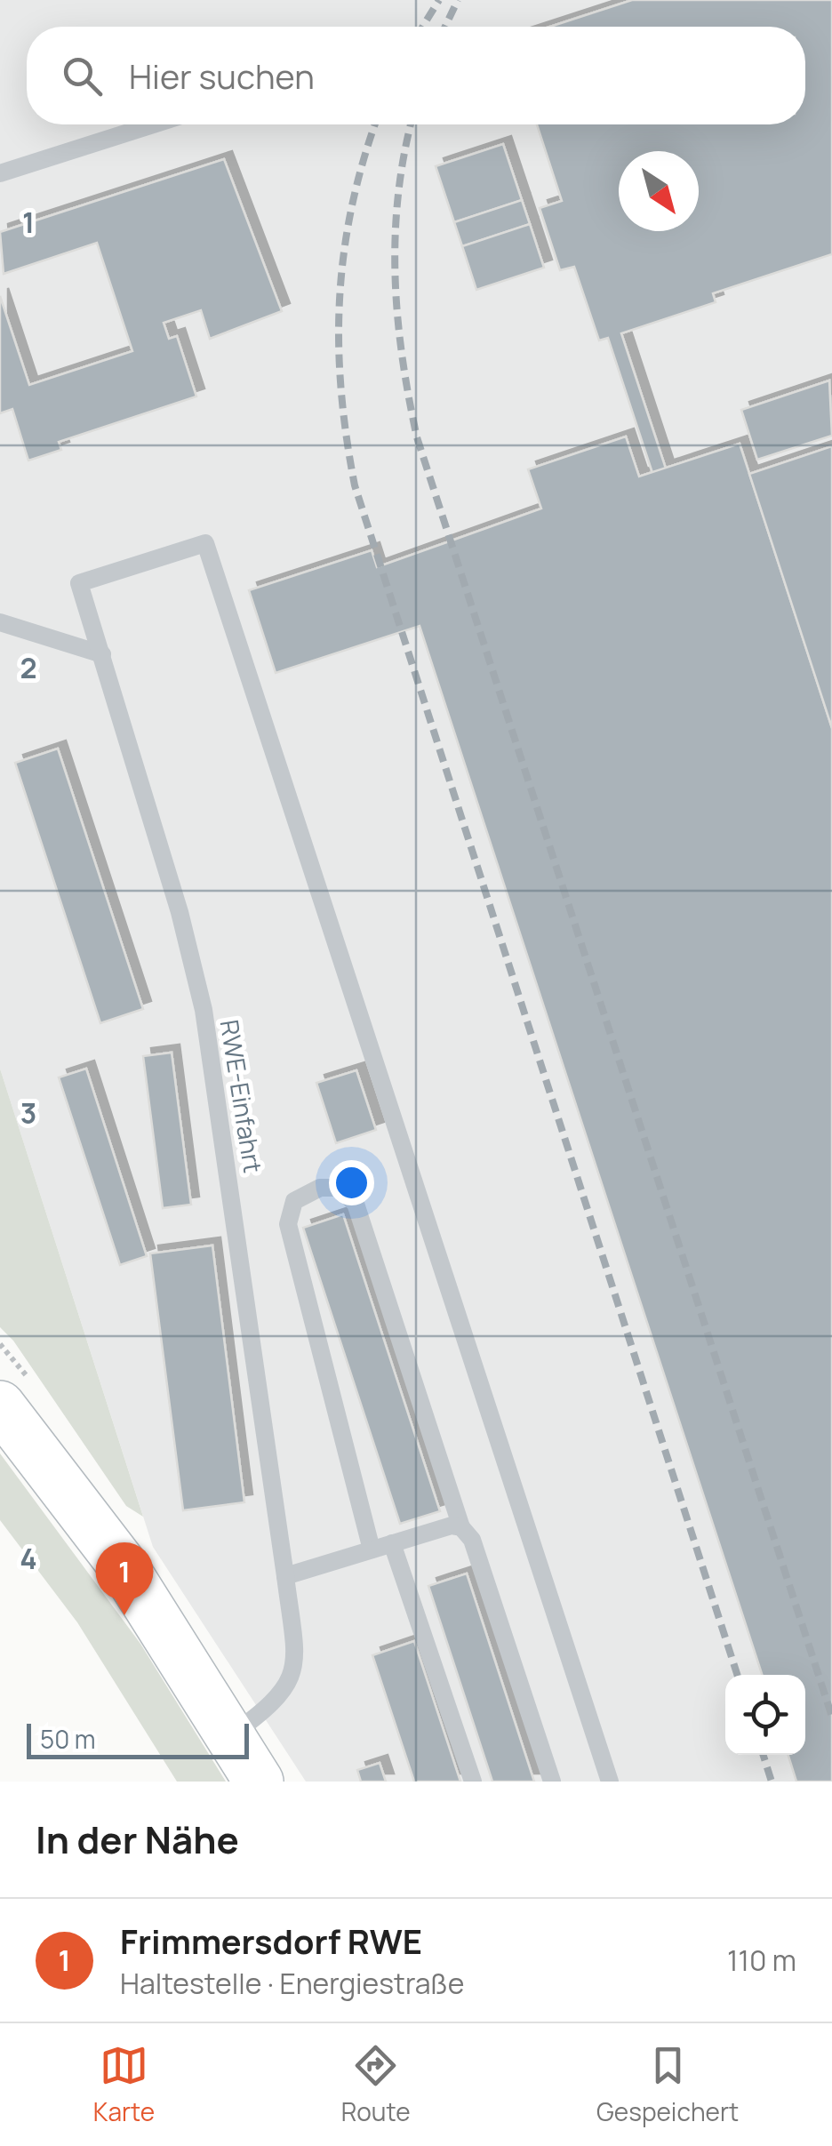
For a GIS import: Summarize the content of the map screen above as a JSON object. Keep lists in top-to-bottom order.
{
  "streets": {
    "lane": ["RWE-Einfahrt"]
  },
  "scale_bar": "50 m",
  "north": "bottom right",
  "page": {
    "search": "Hier suchen",
    "pins": "1",
    "scale": "50 m",
    "heading": "In der Nähe",
    "list": [
      {
        "mark": "1",
        "name": "Frimmersdorf RWE",
        "note": "Haltestelle · Energiestraße",
        "value": "110 m"
      }
    ],
    "nav": ["Karte", "Route", "Gespeichert"]
  },
  "grid": {
    "rows": [
      "1",
      "2",
      "3",
      "4"
    ]
  }
}
